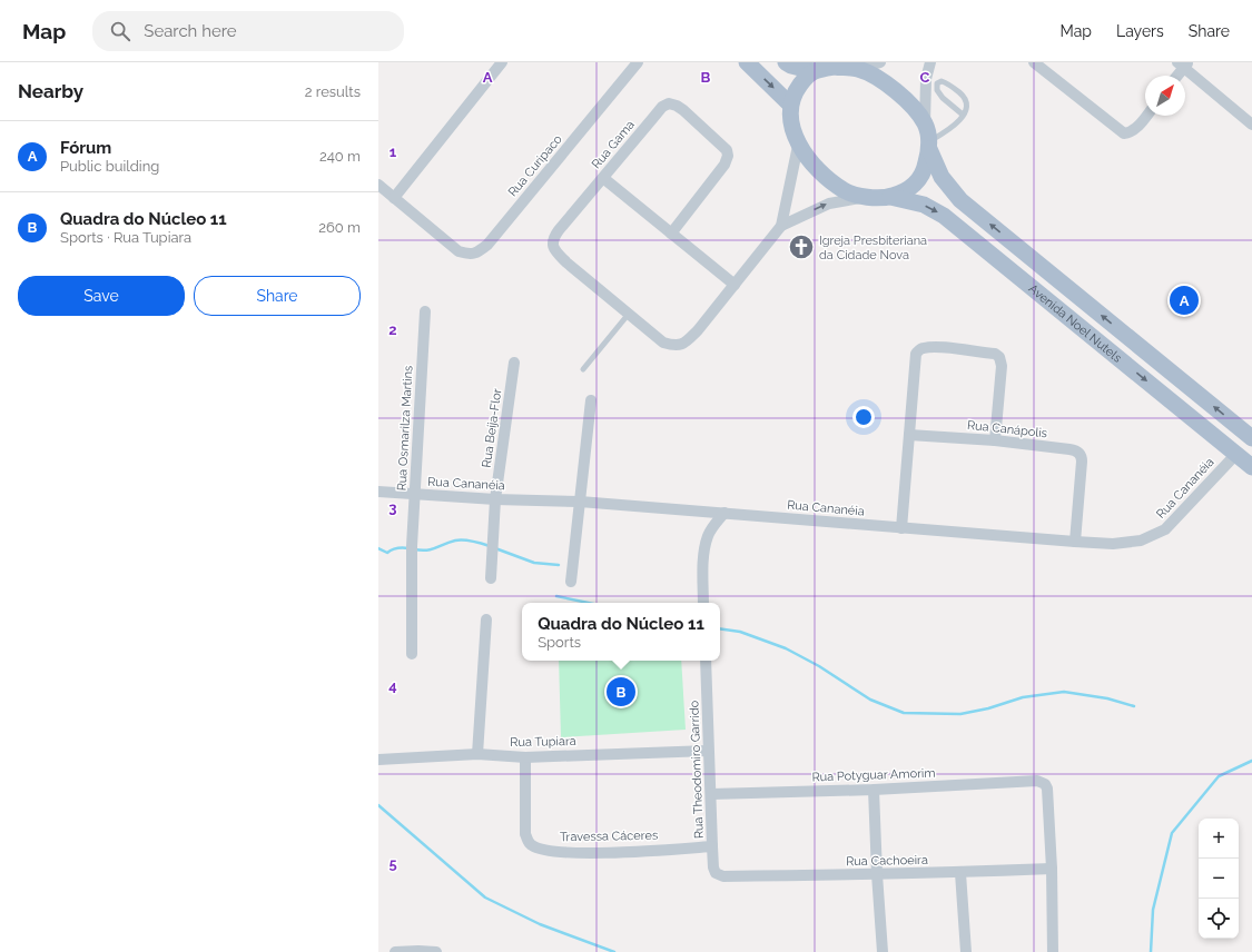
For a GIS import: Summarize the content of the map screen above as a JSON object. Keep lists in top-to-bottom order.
{
  "streets": {
    "main road": ["Avenida Noel Nutels"],
    "street": [
      "Rua Gama",
      "Rua Curipaco",
      "Rua Osmarilza Martins",
      "Rua Beija-Flor",
      "Rua Canápolis",
      "Rua Cananéia",
      "Rua Tupiara",
      "Rua Theodomiro Garrido",
      "Rua Potyguar Amorim",
      "Travessa Cáceres",
      "Rua Cachoeira"
    ]
  },
  "crossings": [
    ["Avenida Noel Nutels", "Rua Cananéia"],
    ["Rua Osmarilza Martins", "Rua Cananéia"],
    ["Rua Beija-Flor", "Rua Cananéia"],
    ["Rua Canápolis", "Rua Cananéia"],
    ["Rua Tupiara", "Rua Theodomiro Garrido"],
    ["Rua Tupiara", "Travessa Cáceres"],
    ["Rua Theodomiro Garrido", "Rua Potyguar Amorim"],
    ["Rua Theodomiro Garrido", "Travessa Cáceres"],
    ["Rua Theodomiro Garrido", "Rua Cachoeira"],
    ["Rua Potyguar Amorim", "Rua Cachoeira"]
  ],
  "places": {
    "church": ["Igreja Presbiteriana da Cidade Nova"]
  },
  "north": "top right",
  "page": {
    "header": "Map",
    "search": "Search here",
    "nav": ["Map", "Layers", "Share"],
    "heading": ["Nearby", "2 results"],
    "list": [
      {
        "mark": "A",
        "name": "Fórum",
        "note": "Public building",
        "value": "240 m"
      },
      {
        "mark": "B",
        "name": "Quadra do Núcleo 11",
        "note": "Sports · Rua Tupiara",
        "value": "260 m"
      }
    ],
    "buttons": ["Save", "Share"],
    "pins": ["A", "B"],
    "popup": ["Quadra do Núcleo 11", "Sports"],
    "map_buttons": ["+", "−"]
  },
  "grid": {
    "columns": ["A", "B", "C"],
    "rows": [
      "1",
      "2",
      "3",
      "4",
      "5"
    ]
  }
}
